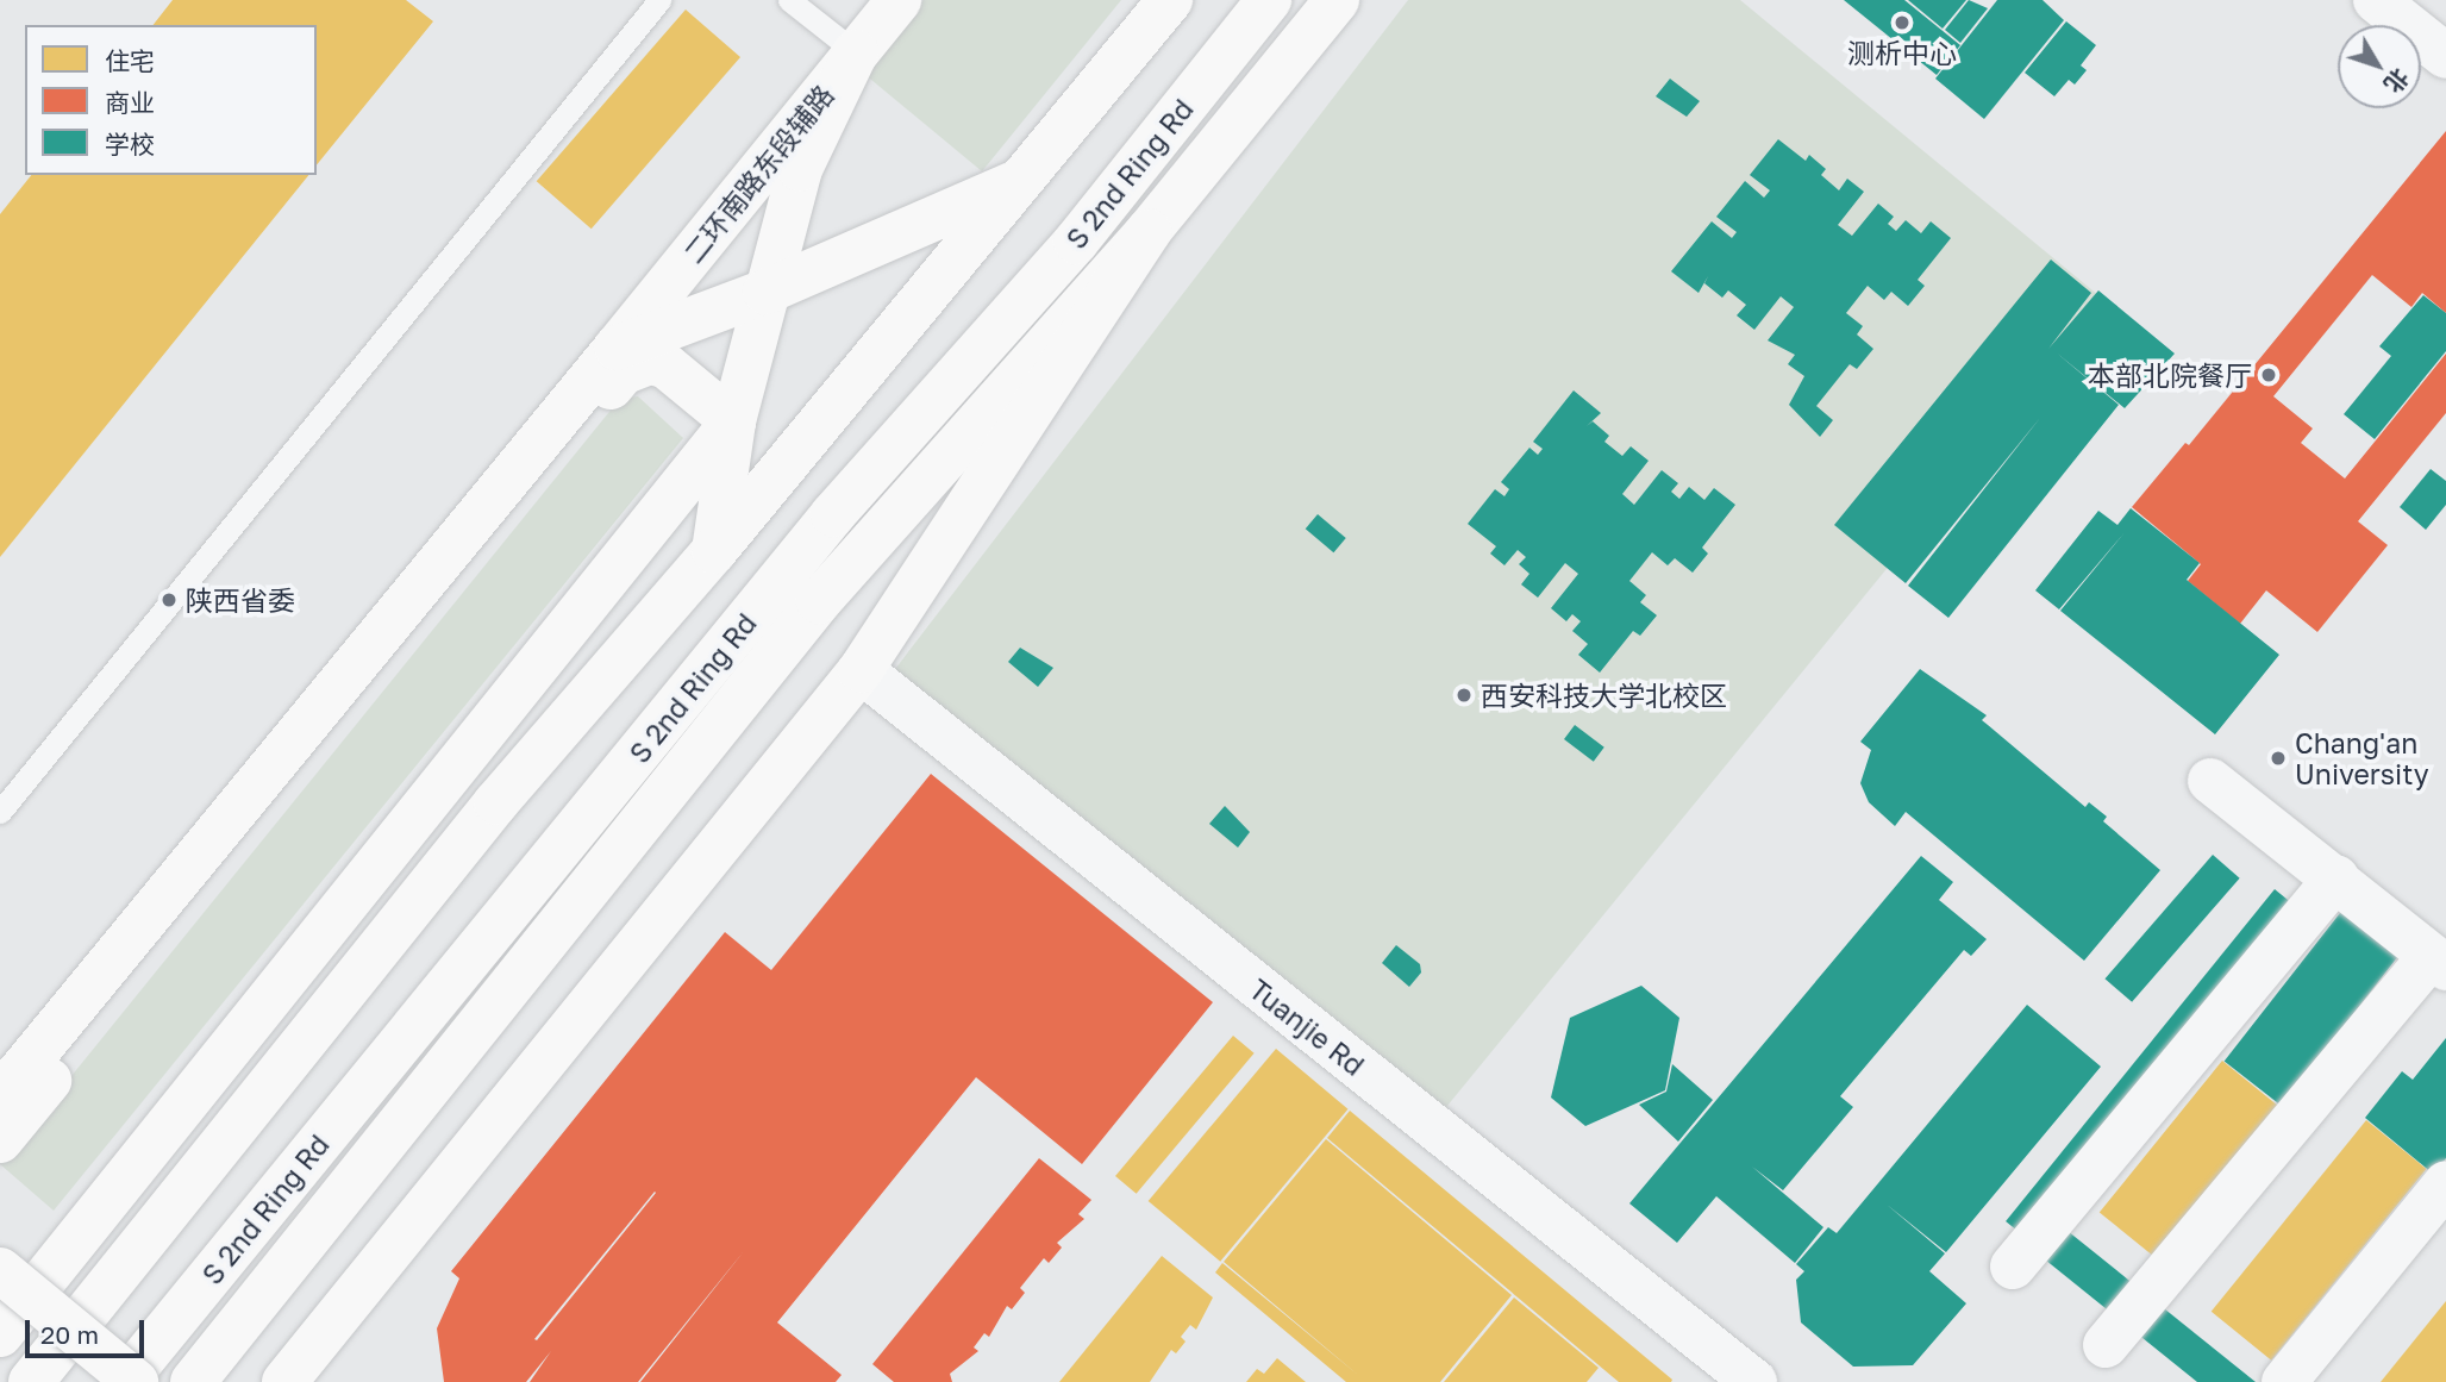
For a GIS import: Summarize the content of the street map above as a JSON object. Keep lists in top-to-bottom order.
{
  "streets": {
    "main road": ["二环南路东段辅路", "S 2nd Ring Rd"],
    "street": ["Tuanjie Rd"]
  },
  "places": [
    "测析中心",
    "本部北院餐厅",
    "陕西省委",
    "西安科技大学北校区",
    "Chang'an University"
  ],
  "legend": ["住宅", "商业", "学校"],
  "scale_bar": "20 m",
  "north": "bottom right"
}
